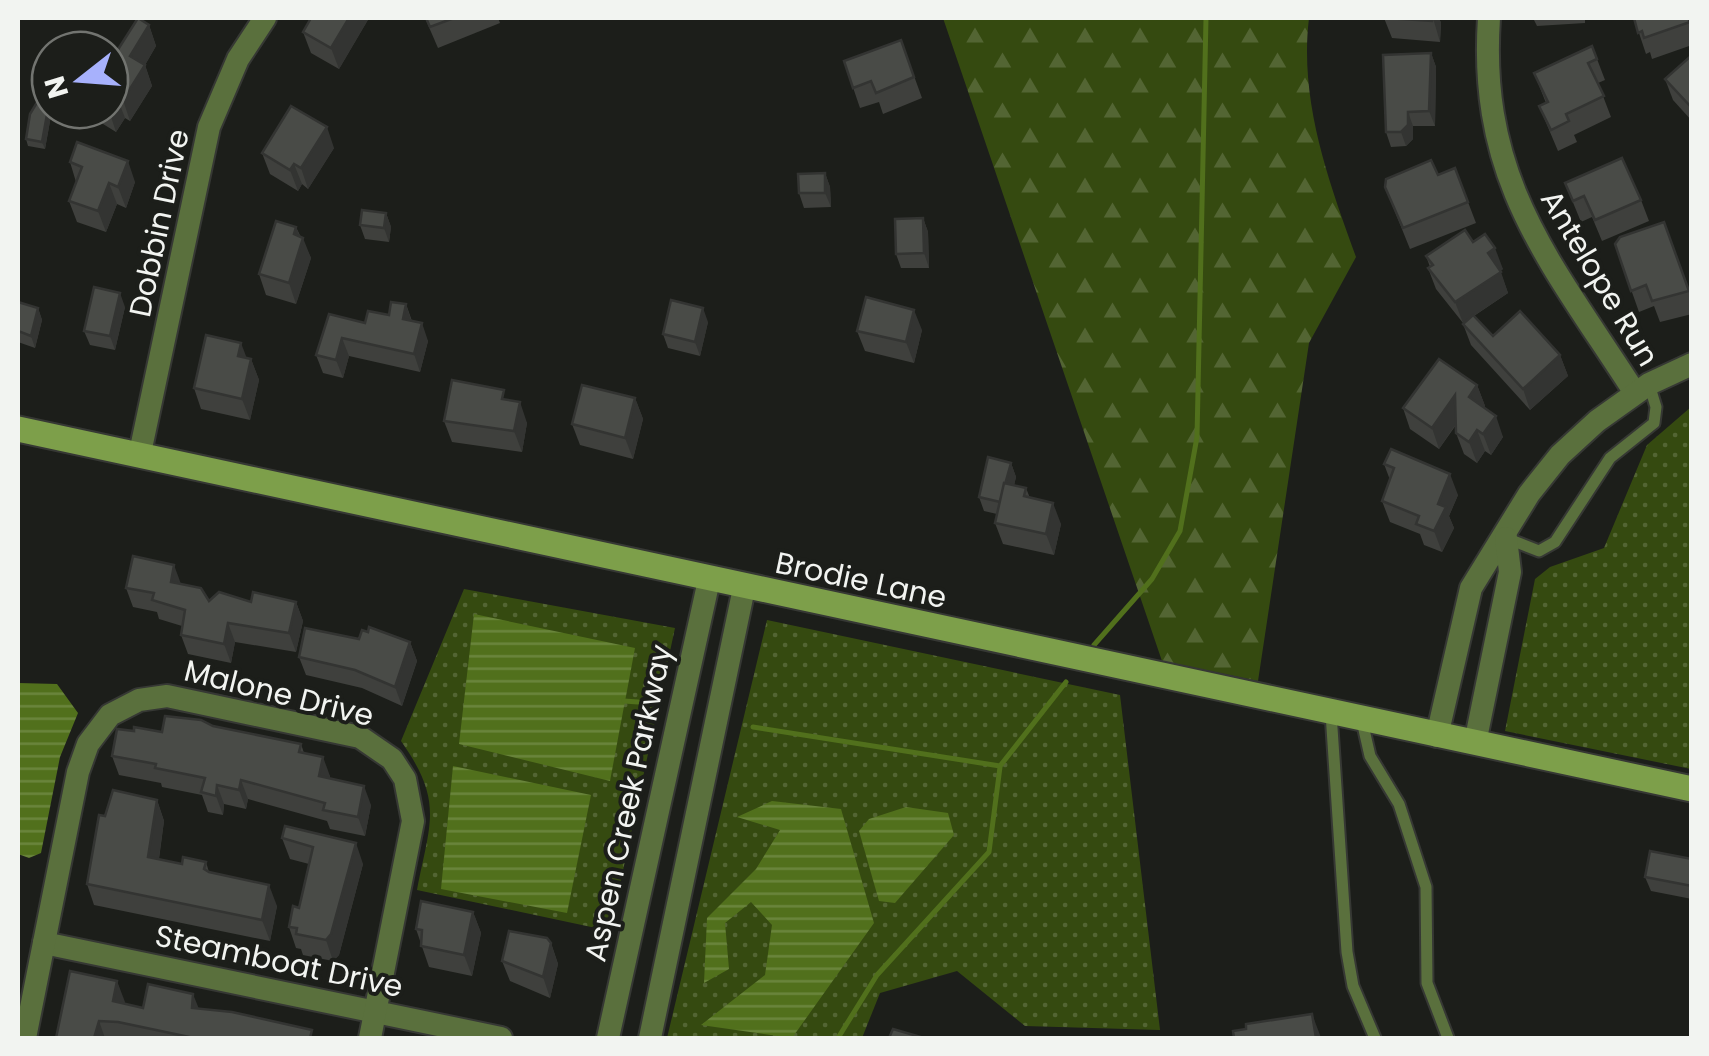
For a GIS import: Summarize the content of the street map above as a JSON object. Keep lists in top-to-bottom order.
{
  "streets": {
    "main road": ["Brodie Lane"],
    "street": [
      "Dobbin Drive",
      "Antelope Run",
      "Malone Drive",
      "Aspen Creek Parkway",
      "Steamboat Drive"
    ]
  },
  "crossings": [
    ["Dobbin Drive", "Brodie Lane"],
    ["Brodie Lane", "Aspen Creek Parkway"],
    ["Malone Drive", "Steamboat Drive"]
  ],
  "north": "left"
}
